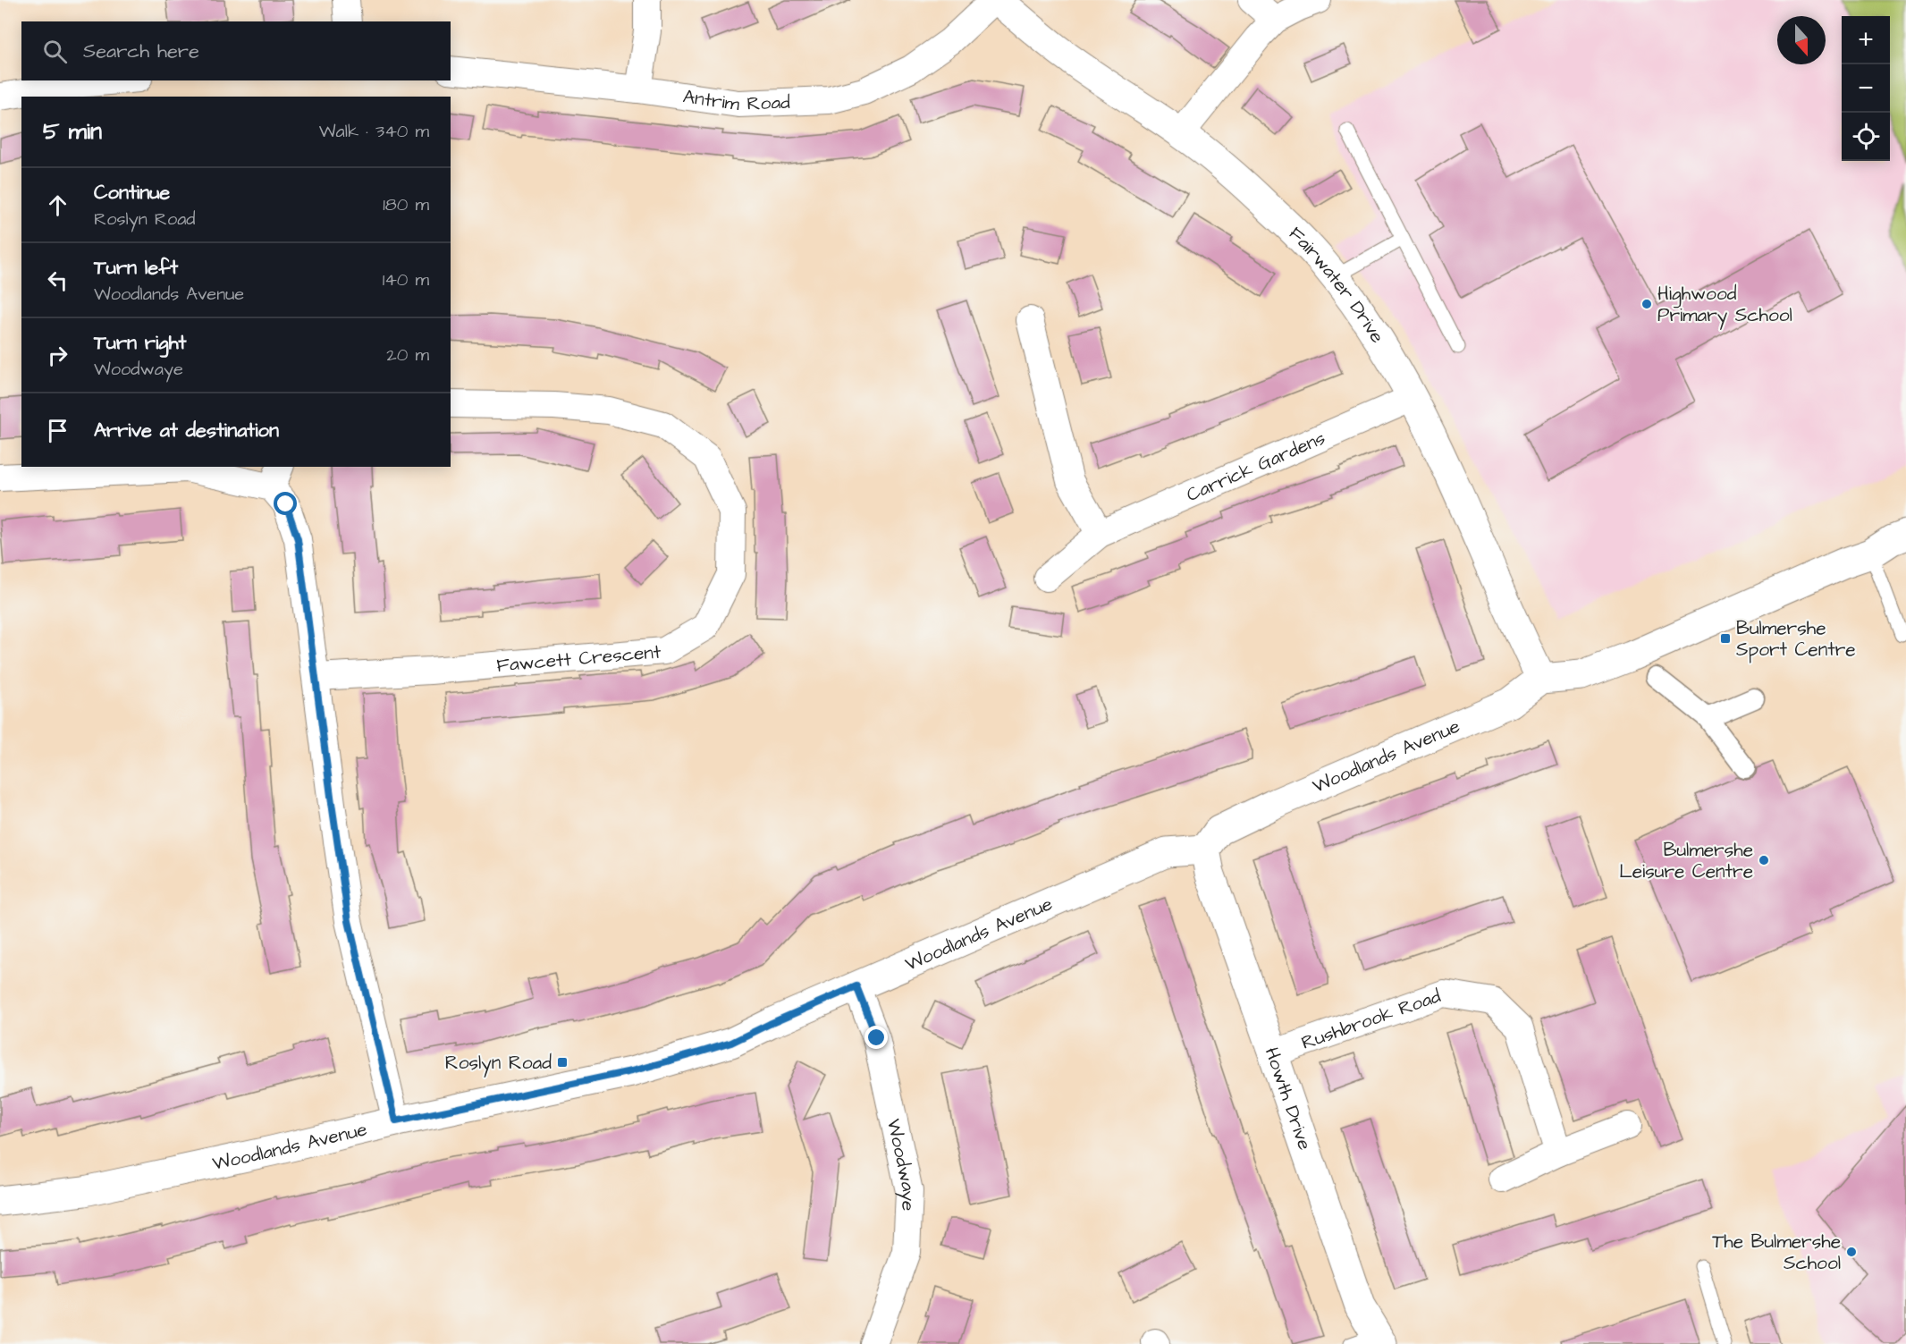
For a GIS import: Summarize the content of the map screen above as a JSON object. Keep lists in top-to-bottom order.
{
  "streets": {
    "street": [
      "Antrim Road",
      "Fairwater Drive",
      "Carrick Gardens",
      "Fawcett Crescent",
      "Woodlands Avenue",
      "Rushbrook Road",
      "Howth Drive",
      "Woodwaye"
    ]
  },
  "crossings": [
    ["Antrim Road", "Fairwater Drive"],
    ["Fairwater Drive", "Carrick Gardens"],
    ["Fairwater Drive", "Woodlands Avenue"],
    ["Woodlands Avenue", "Howth Drive"],
    ["Woodlands Avenue", "Woodwaye"],
    ["Rushbrook Road", "Howth Drive"]
  ],
  "places": {
    "other": ["Highwood Primary School", "Bulmershe Leisure Centre", "The Bulmershe School"],
    "transit": ["Bulmershe Sport Centre", "Roslyn Road"]
  },
  "north": "bottom",
  "page": {
    "map_buttons": ["+", "−"],
    "search": "Search here",
    "heading": ["5 min", "Walk · 340 m"],
    "list": [
      ["Continue", "Roslyn Road", "180 m"],
      ["Turn left", "Woodlands Avenue", "140 m"],
      ["Turn right", "Woodwaye", "20 m"],
      "Arrive at destination"
    ]
  }
}
